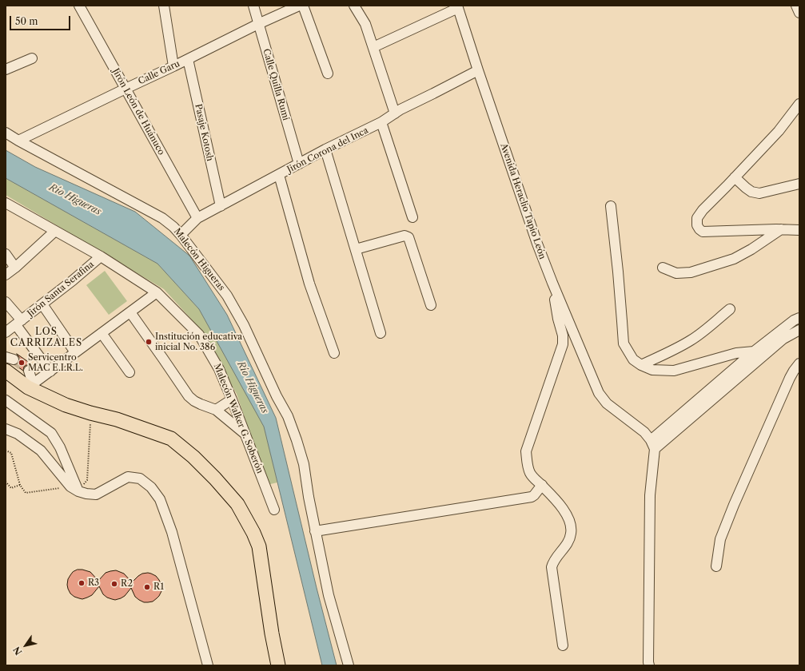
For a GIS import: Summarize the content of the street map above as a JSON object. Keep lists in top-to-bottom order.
{
  "streets": {
    "street": [
      "Calle Garu",
      "Calle Quilla Rumi",
      "Jirón León de Huánuco",
      "Pasaje Kotosh",
      "Jirón Corona del Inca",
      "Avenida Heraclio Tapio León",
      "Malecón Higueras",
      "Jirón Santa Serafina",
      "Malecón Walker G. Soberón"
    ]
  },
  "crossings": [
    ["Calle Garu", "Calle Quilla Rumi"],
    ["Calle Garu", "Jirón León de Huánuco"],
    ["Calle Garu", "Pasaje Kotosh"],
    ["Calle Garu", "Malecón Higueras"],
    ["Calle Quilla Rumi", "Jirón Corona del Inca"],
    ["Jirón León de Huánuco", "Jirón Corona del Inca"],
    ["Pasaje Kotosh", "Jirón Corona del Inca"],
    ["Jirón Corona del Inca", "Avenida Heraclio Tapio León"],
    ["Jirón Corona del Inca", "Malecón Higueras"],
    ["Jirón Santa Serafina", "Malecón Walker G. Soberón"]
  ],
  "districts": ["LOS CARRIZALES"],
  "water": ["Río Higueras"],
  "places": [
    "Institución educativa inicial No. 386",
    "Servicentro MAC E.I.R.L.",
    "R3",
    "R2",
    "R1"
  ],
  "scale_bar": "50 m",
  "north": "bottom left"
}
